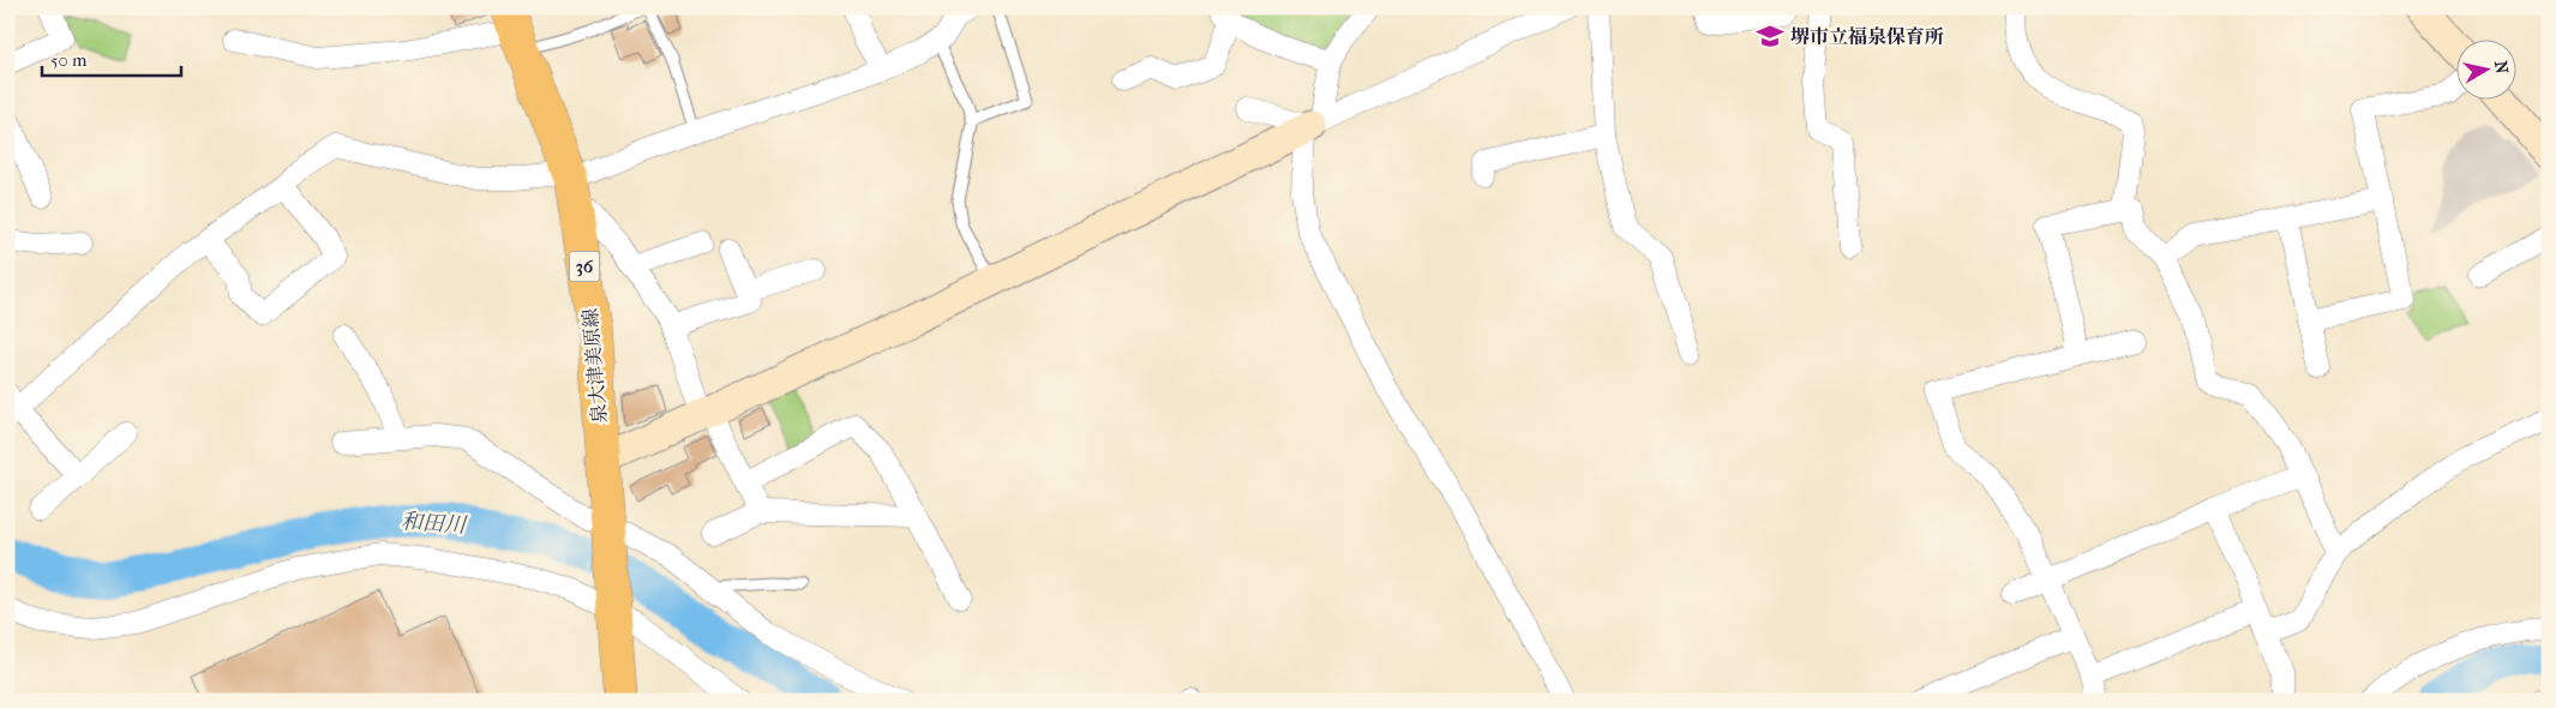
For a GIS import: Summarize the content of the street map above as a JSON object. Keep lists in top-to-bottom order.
{
  "streets": {
    "main road": ["36", "泉大津美原線"]
  },
  "water": ["和田川"],
  "places": {
    "school or university": ["堺市立福泉保育所"]
  },
  "scale_bar": "50 m",
  "north": "right"
}
